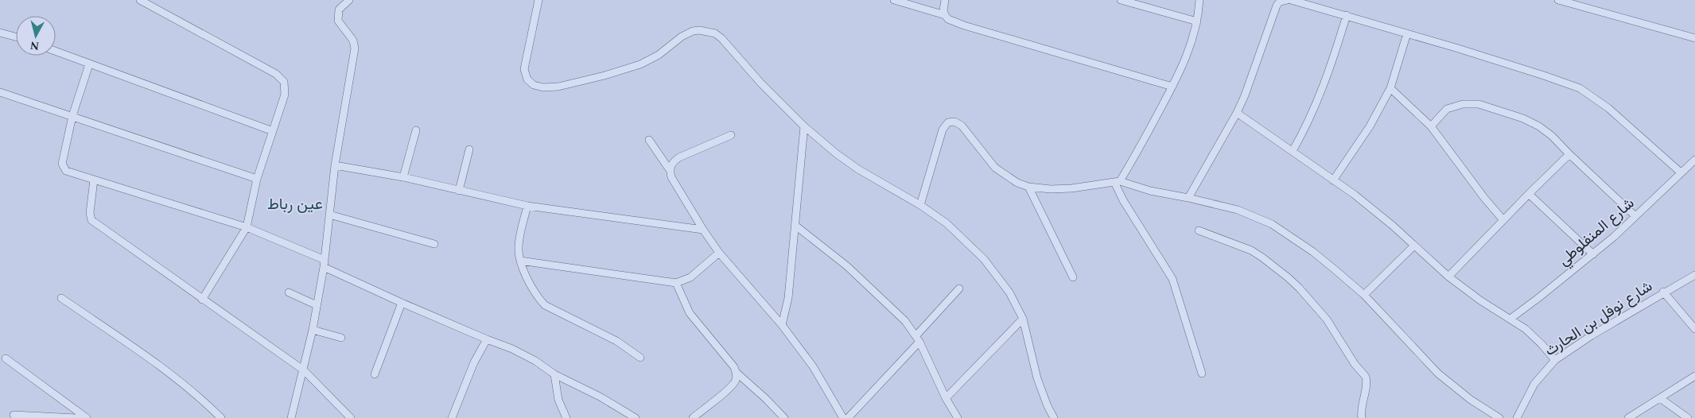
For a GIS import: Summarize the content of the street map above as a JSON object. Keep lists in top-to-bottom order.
{
  "streets": {
    "street": ["شارع المنفلوطي", "شارع نوفل بن الحارث"]
  },
  "districts": ["عين رباط"],
  "north": "bottom"
}
